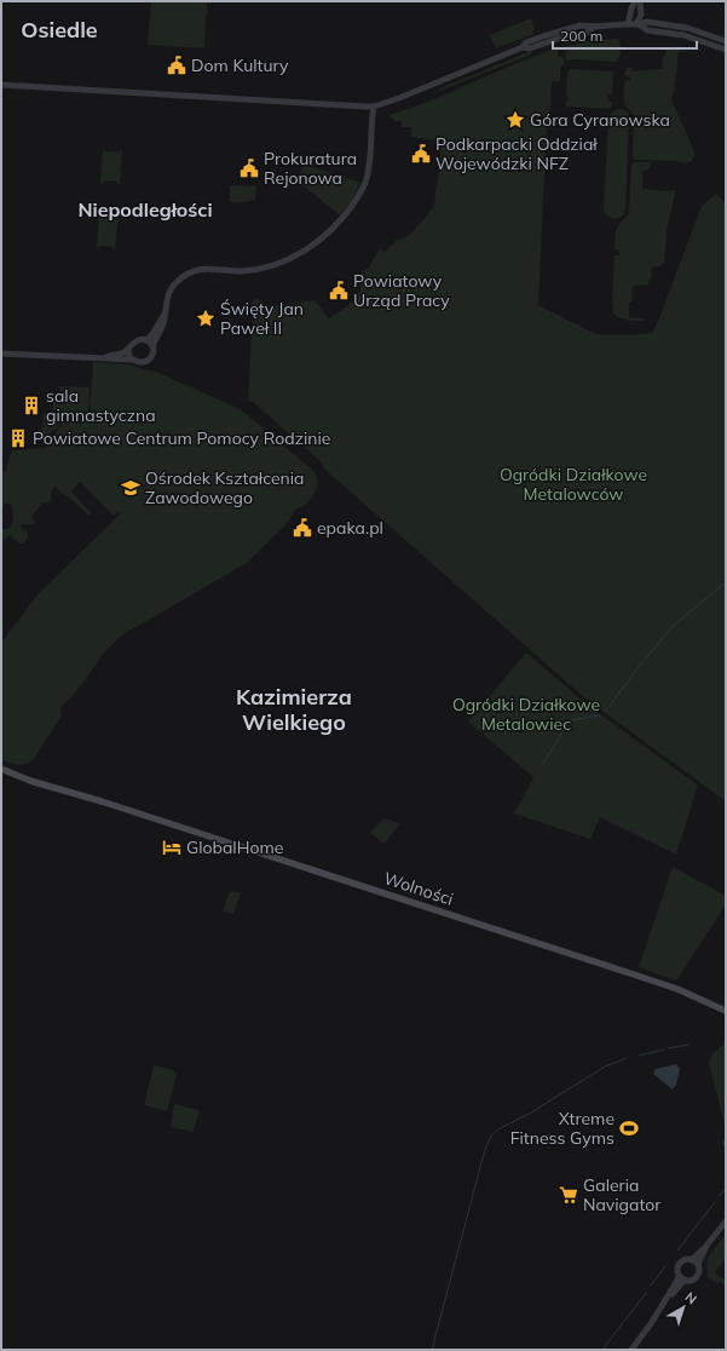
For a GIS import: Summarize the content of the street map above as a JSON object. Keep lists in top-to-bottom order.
{
  "streets": {
    "main road": ["Wolności"]
  },
  "districts": ["Osiedle", "Niepodległości", "Kazimierza Wielkiego"],
  "parks": ["Ogródki Działkowe Metalowców", "Ogródki Działkowe Metalowiec"],
  "places": {
    "public building": [
      "Dom Kultury",
      "Podkarpacki Oddział Wojewódzki NFZ",
      "Prokuratura Rejonowa",
      "Powiatowy Urząd Pracy",
      "epaka.pl"
    ],
    "place": ["Góra Cyranowska", "Święty Jan Paweł II"],
    "building": ["sala gimnastyczna", "Powiatowe Centrum Pomocy Rodzinie"],
    "school or university": ["Ośrodek Kształcenia Zawodowego"],
    "hotel": ["GlobalHome"],
    "sports": ["Xtreme Fitness Gyms"],
    "supermarket": ["Galeria Navigator"]
  },
  "scale_bar": "200 m",
  "north": "top right"
}
